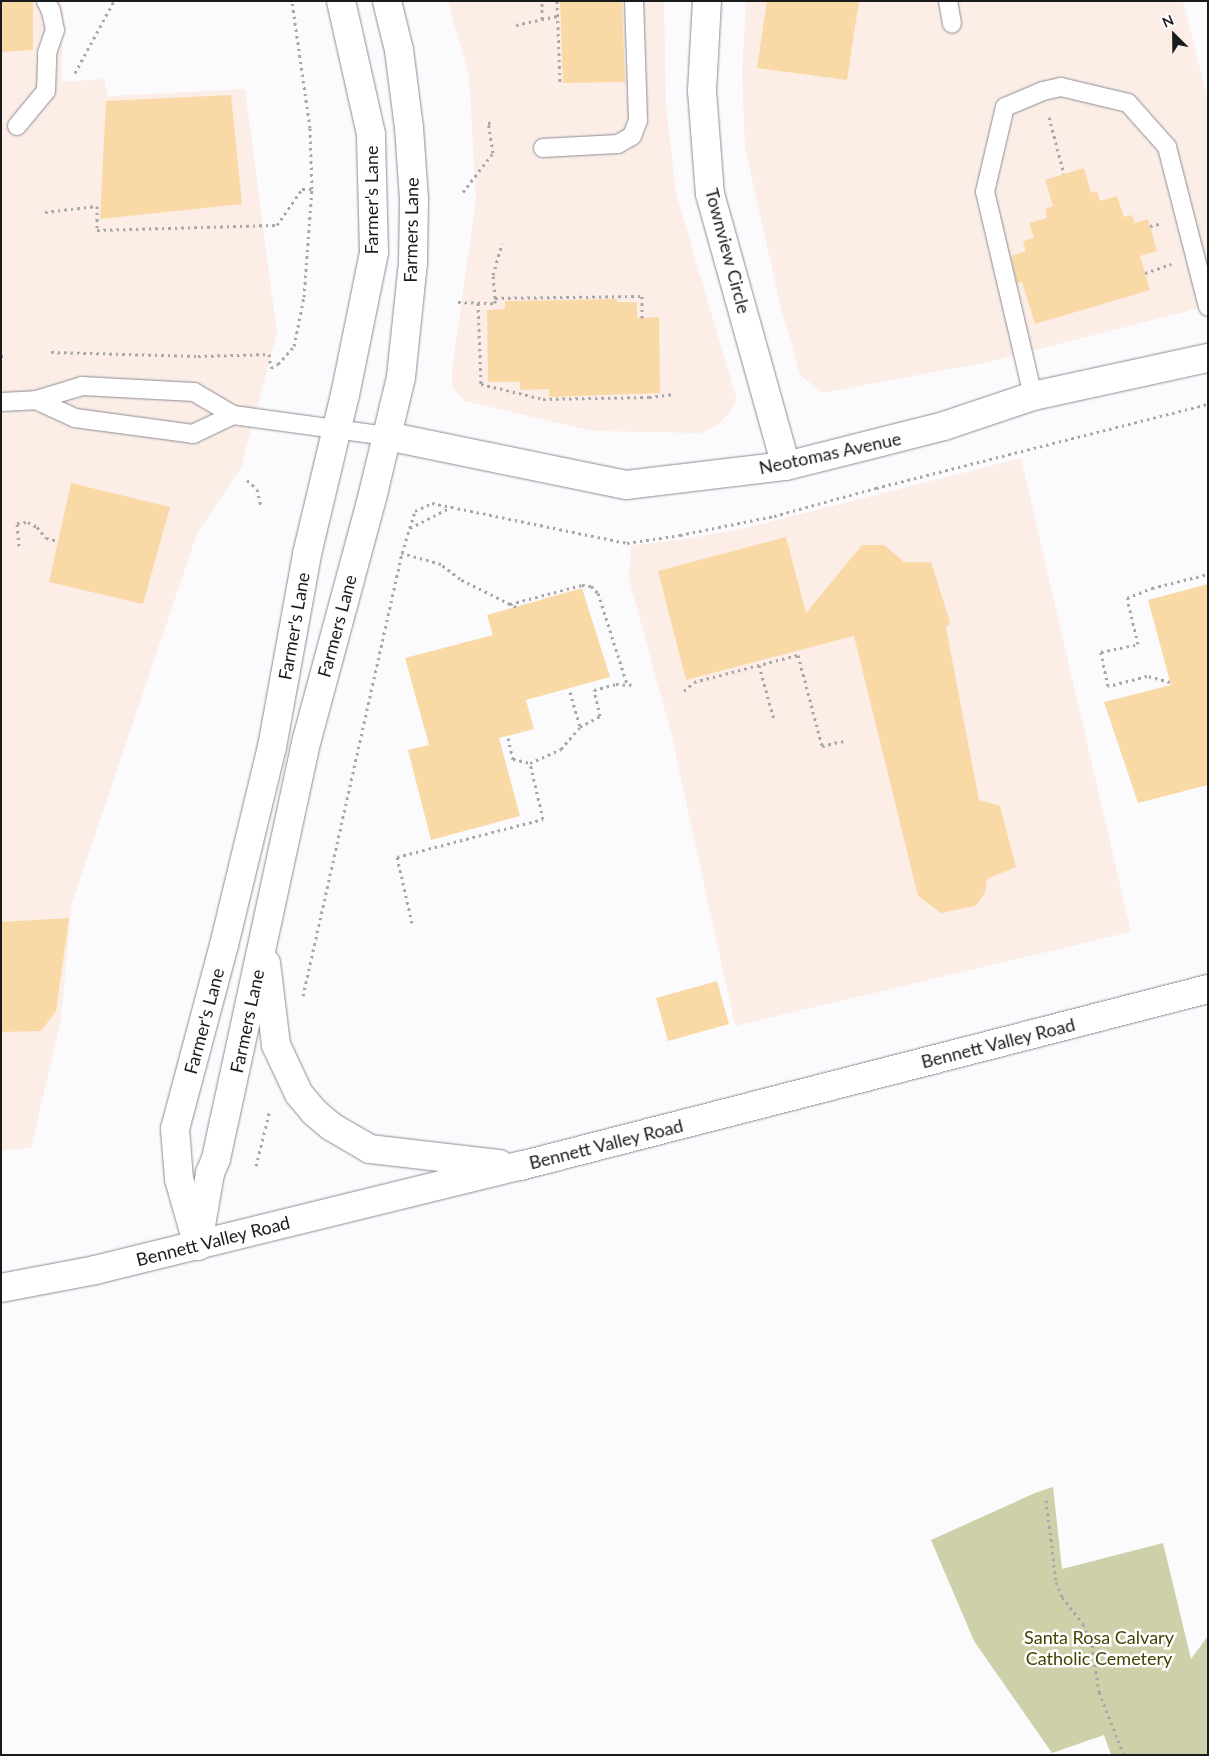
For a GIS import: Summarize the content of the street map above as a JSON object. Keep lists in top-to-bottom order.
{
  "streets": {
    "street": [
      "Farmer's Lane",
      "Farmers Lane",
      "Townview Circle",
      "Neotomas Avenue",
      "Bennett Valley Road"
    ]
  },
  "crossings": [
    ["Farmer's Lane", "Farmers Lane"],
    ["Farmer's Lane", "Bennett Valley Road"],
    ["Farmers Lane", "Neotomas Avenue"],
    ["Farmers Lane", "Bennett Valley Road"],
    ["Townview Circle", "Neotomas Avenue"]
  ],
  "parks": ["Santa Rosa Calvary Catholic Cemetery"],
  "north": "top left"
}
